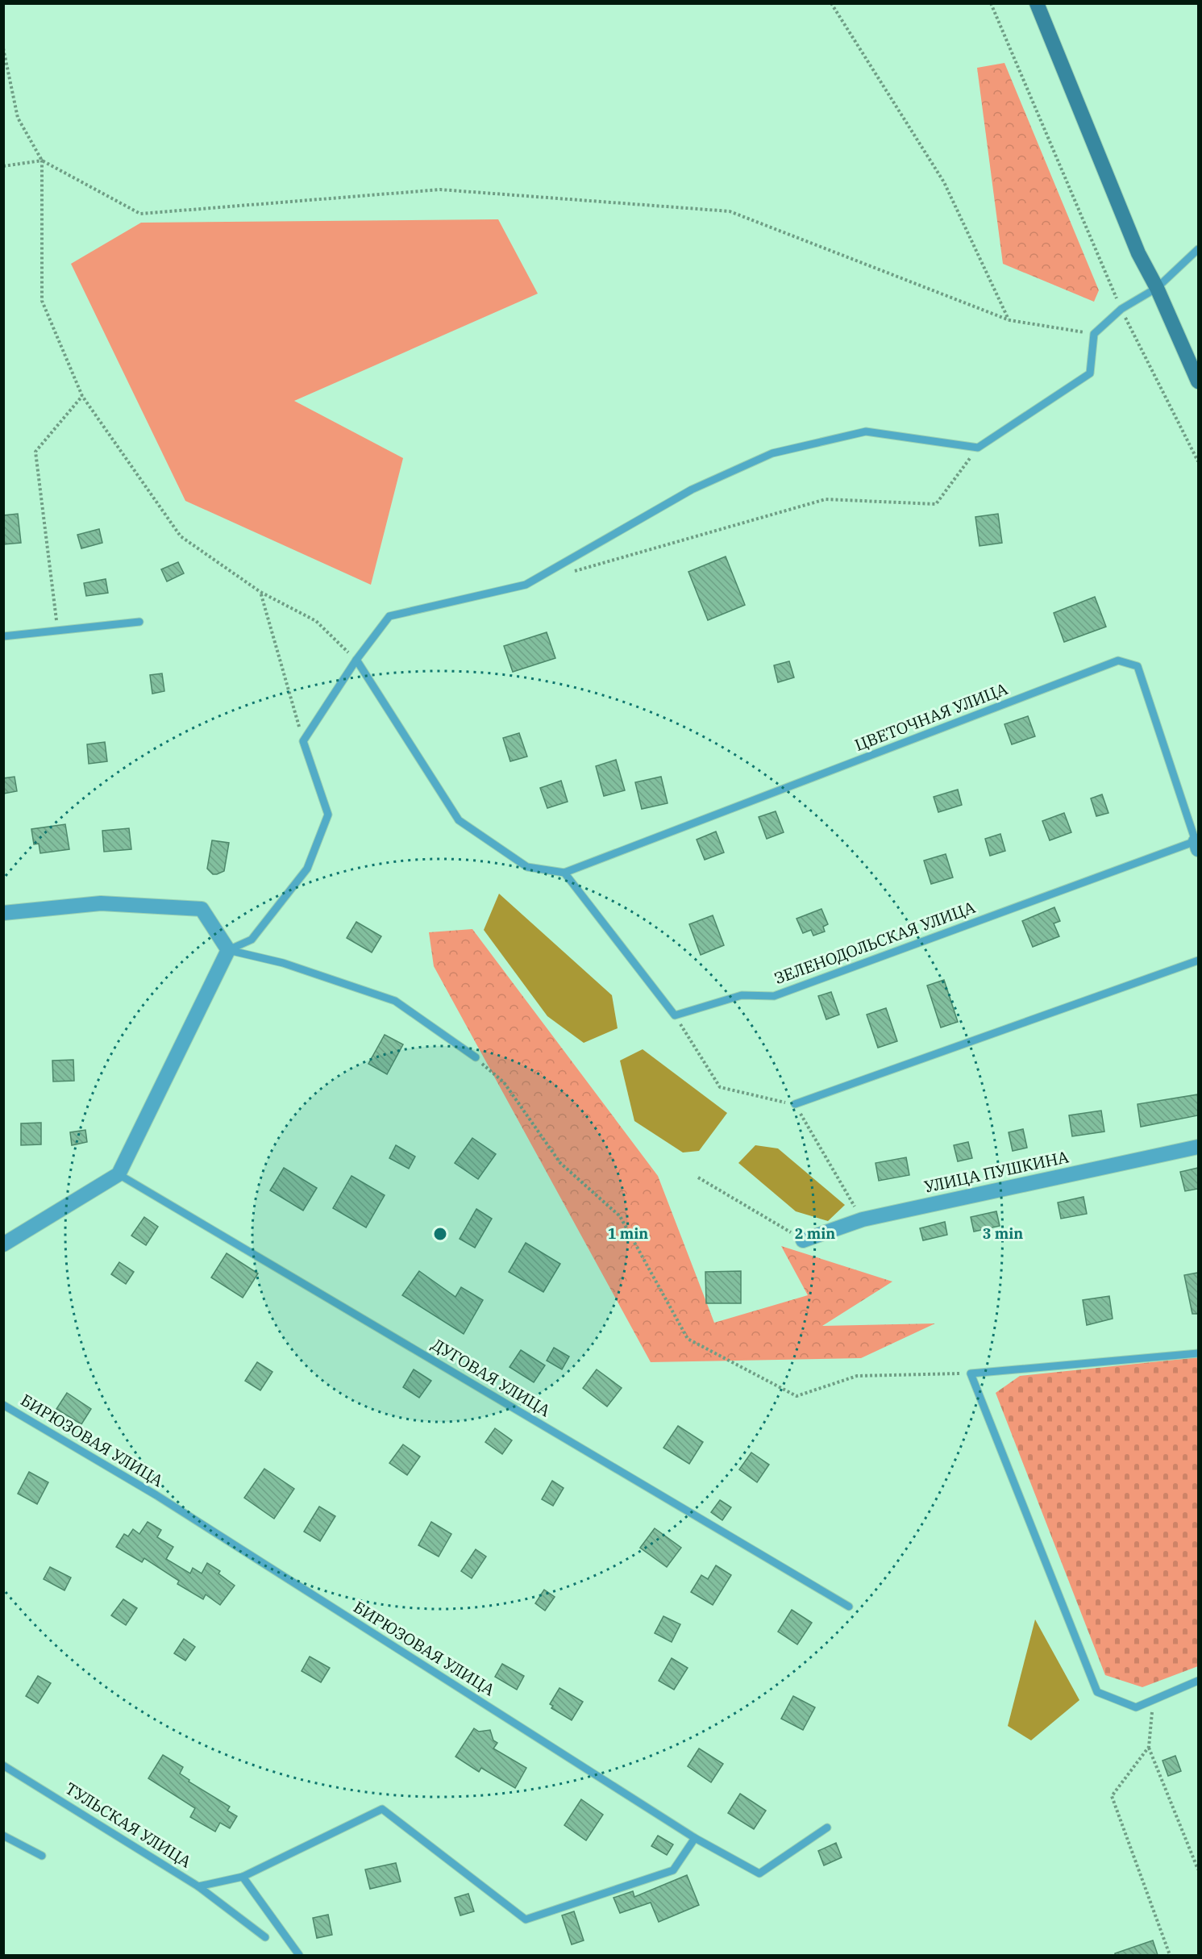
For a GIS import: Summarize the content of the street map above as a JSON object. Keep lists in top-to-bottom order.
{
  "streets": {
    "street": ["УЛИЦА ПУШКИНА"],
    "lane": [
      "ЦВЕТОЧНАЯ УЛИЦА",
      "ЗЕЛЕНОДОЛЬСКАЯ УЛИЦА",
      "ДУГОВАЯ УЛИЦА",
      "БИРЮЗОВАЯ УЛИЦА",
      "ТУЛЬСКАЯ УЛИЦА"
    ]
  },
  "crossings": [
    ["ЦВЕТОЧНАЯ УЛИЦА", "ЗЕЛЕНОДОЛЬСКАЯ УЛИЦА"],
    ["БИРЮЗОВАЯ УЛИЦА", "ТУЛЬСКАЯ УЛИЦА"]
  ],
  "rings": ["1 min", "2 min", "3 min"]
}
